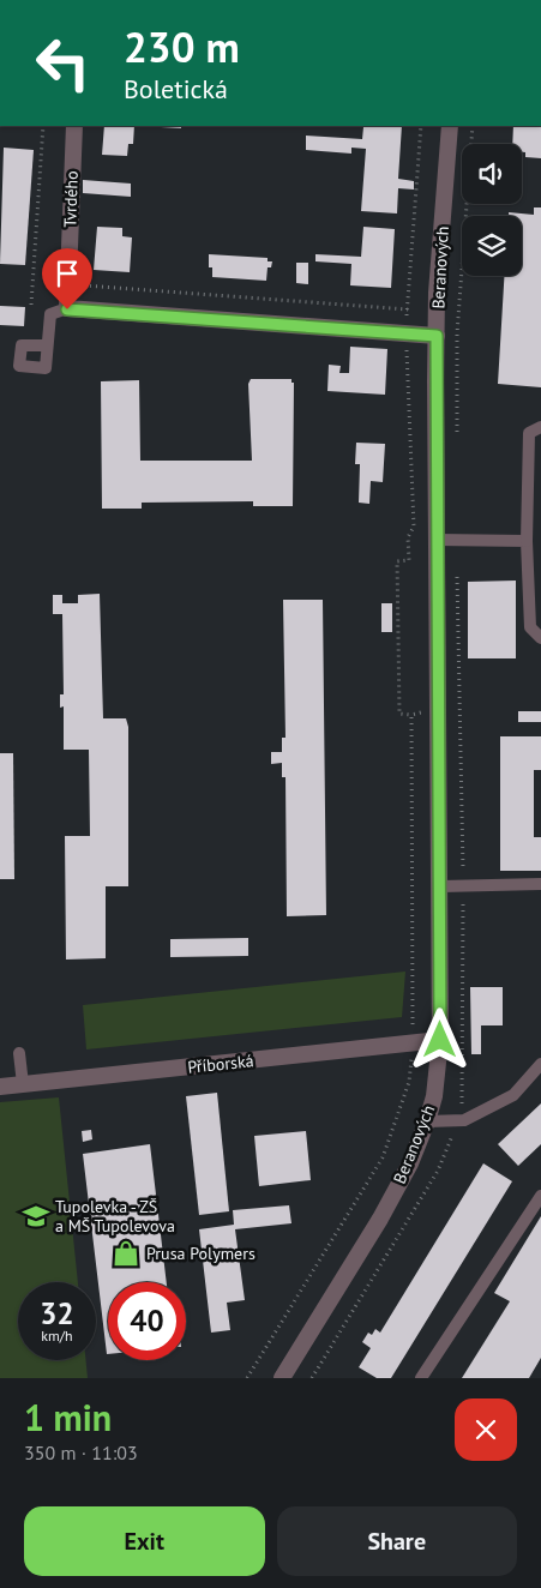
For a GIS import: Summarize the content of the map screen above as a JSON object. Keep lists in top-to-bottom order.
{
  "streets": {
    "street": ["Tvrdého", "Beranových", "Příborská"]
  },
  "crossings": [
    ["Beranových", "Příborská"]
  ],
  "places": {
    "school or university": ["Tupolevka - ZŠ a MŠ Tupolevova"],
    "shop": ["Prusa Polymers"]
  },
  "page": {
    "turn": ["230 m", "Boletická"],
    "speed": "32 km/h",
    "limit": "40",
    "heading": ["1 min", "350 m · 11:03"],
    "buttons": ["Exit", "Share"]
  }
}
